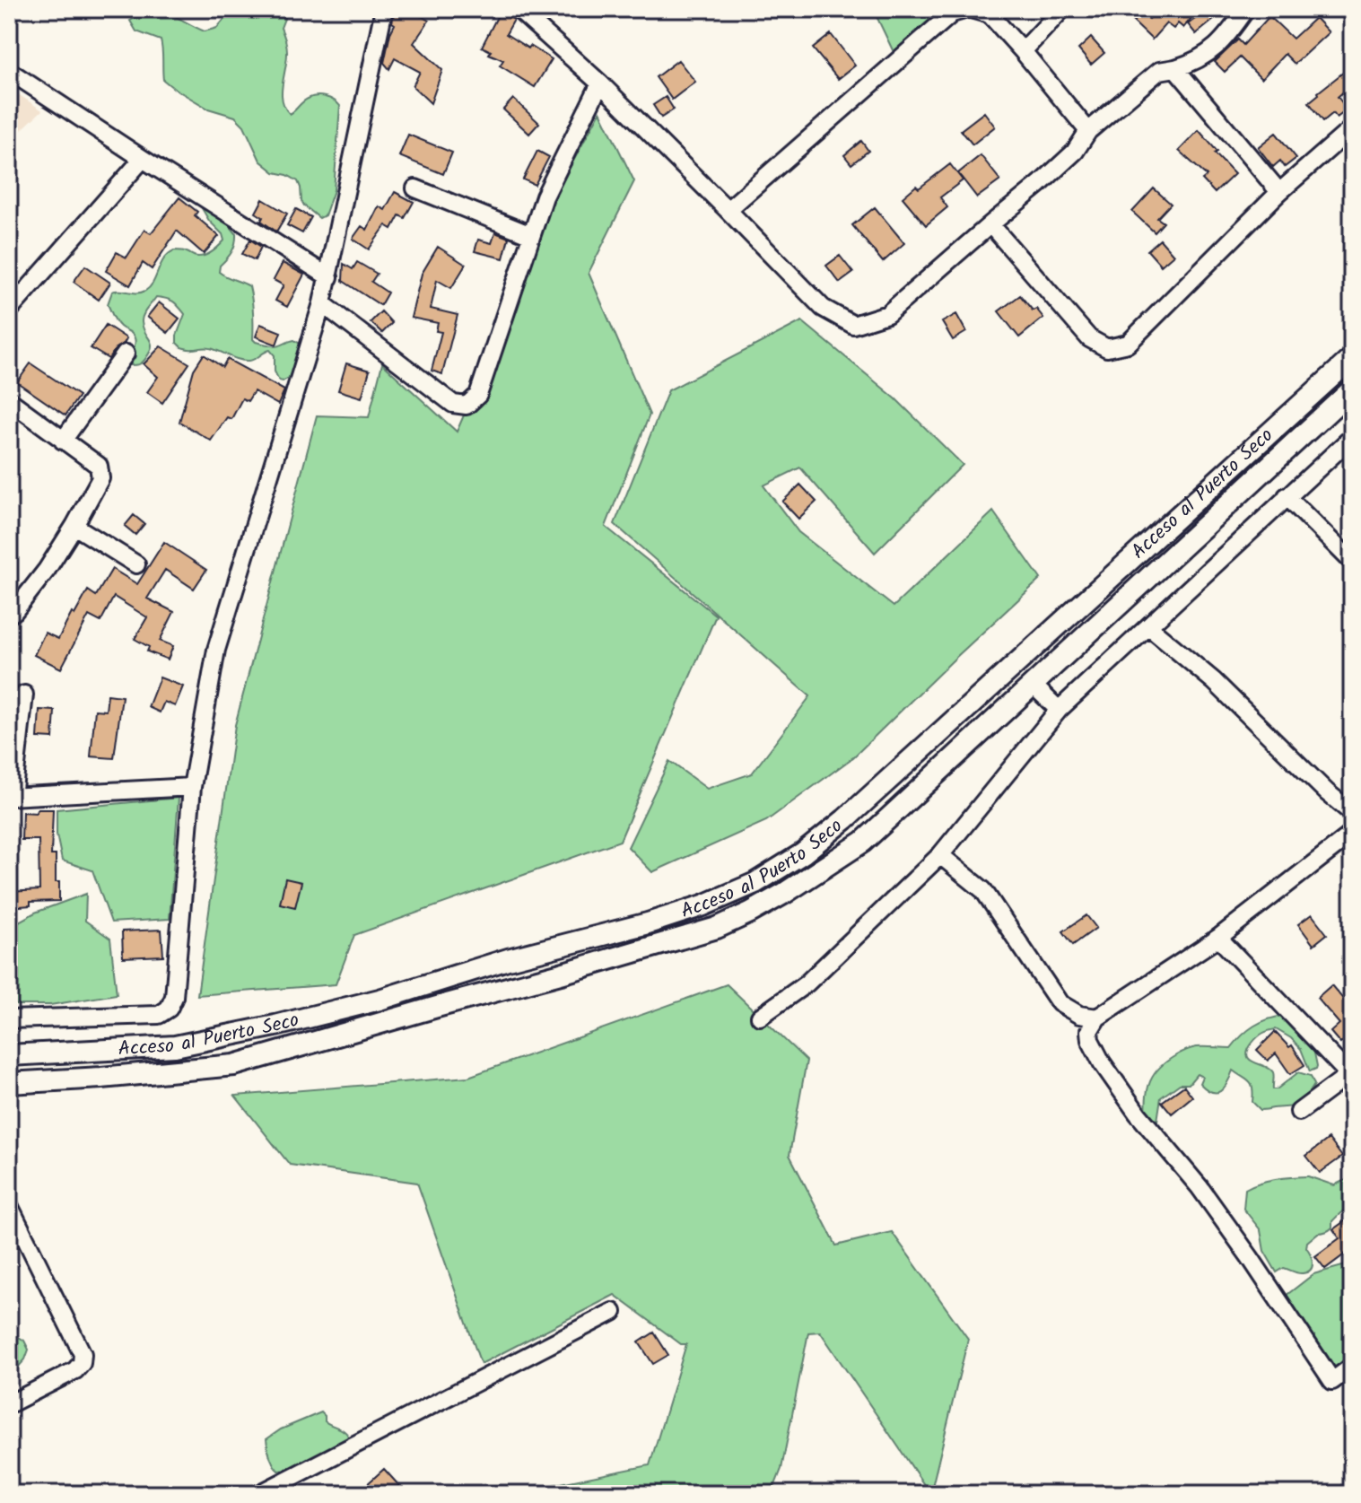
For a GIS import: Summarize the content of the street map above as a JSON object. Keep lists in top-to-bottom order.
{
  "streets": {
    "main road": ["Acceso al Puerto Seco"]
  }
}
